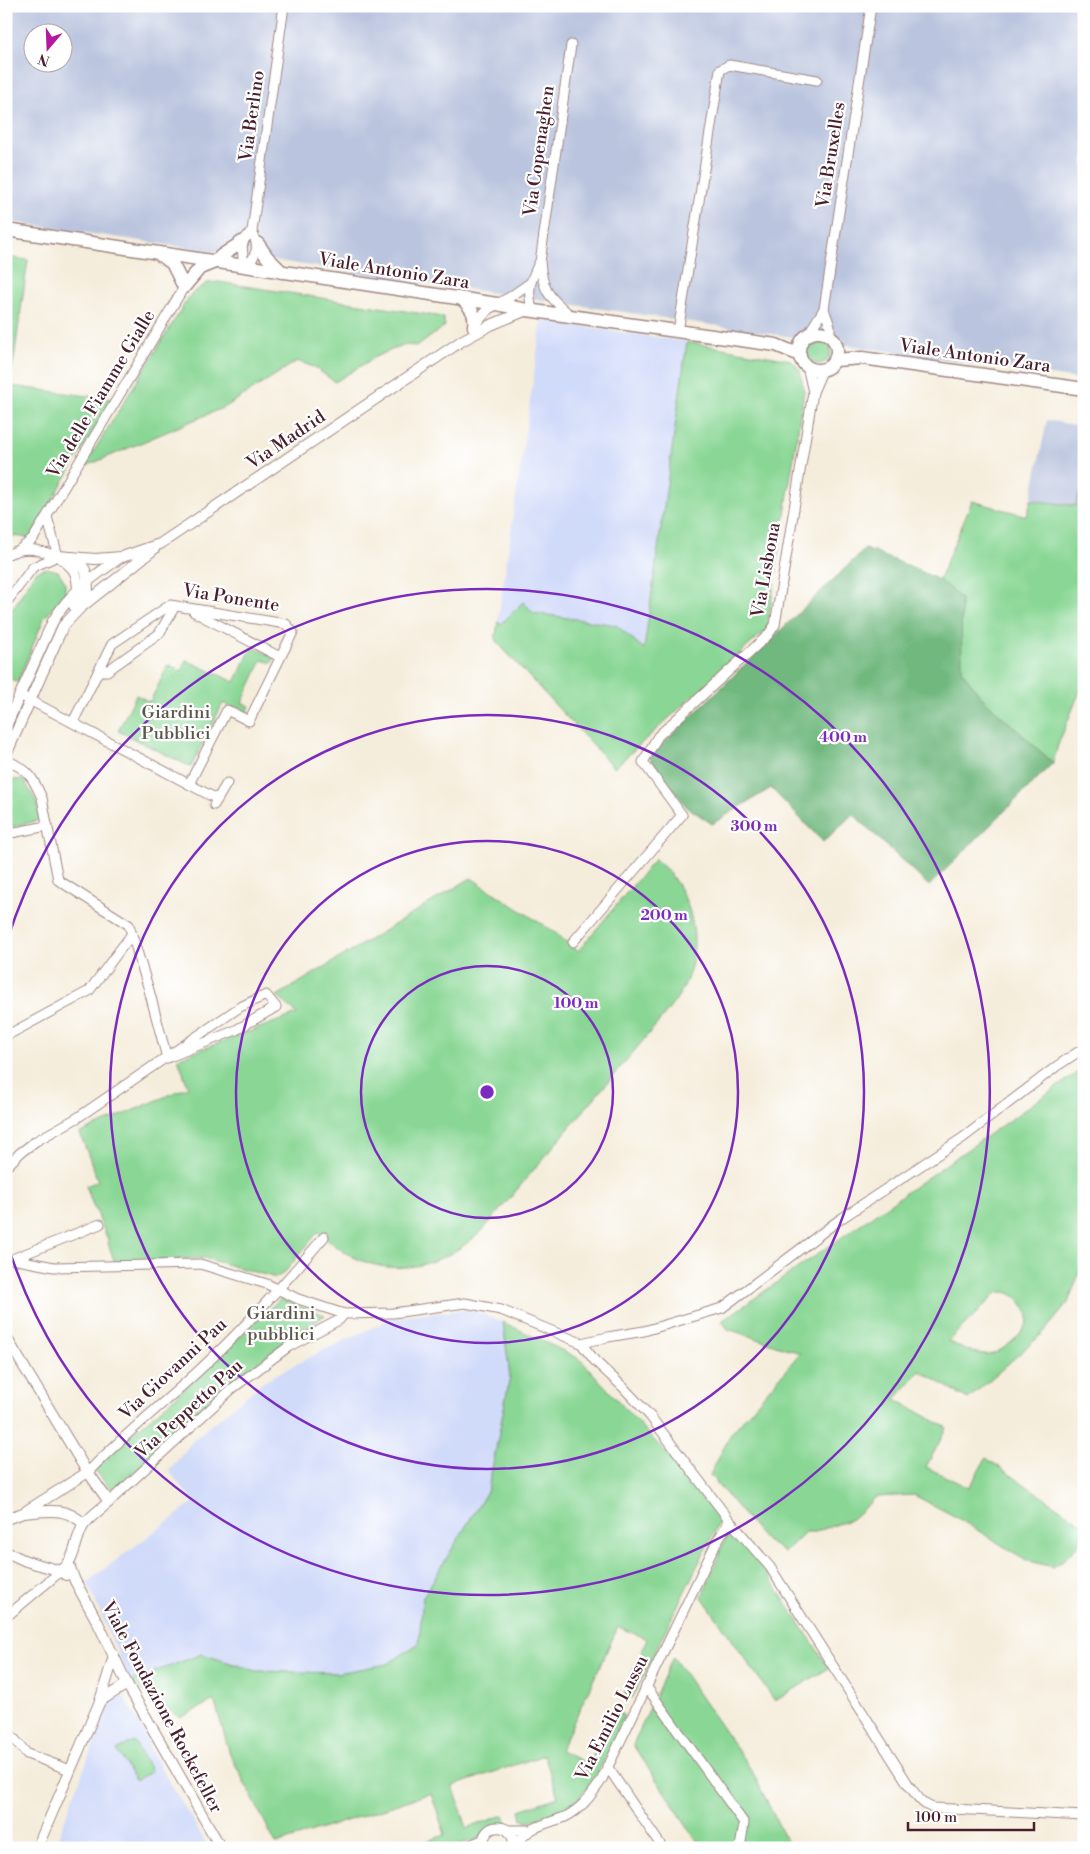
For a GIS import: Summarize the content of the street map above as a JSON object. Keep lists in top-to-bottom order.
{
  "streets": {
    "main road": ["Viale Antonio Zara"],
    "street": [
      "Via Berlino",
      "Via Copenaghen",
      "Via Bruxelles",
      "Via delle Fiamme Gialle",
      "Via Madrid",
      "Via Lisbona",
      "Via Ponente",
      "Via Giovanni Pau",
      "Via Peppetto Pau",
      "Viale Fondazione Rockefeller",
      "Via Emilio Lussu"
    ]
  },
  "crossings": [
    ["Via Copenaghen", "Viale Antonio Zara"],
    ["Via Copenaghen", "Via Madrid"],
    ["Via Bruxelles", "Viale Antonio Zara"],
    ["Via Bruxelles", "Via Lisbona"],
    ["Viale Antonio Zara", "Via Madrid"],
    ["Viale Antonio Zara", "Via Lisbona"]
  ],
  "parks": ["Giardini Pubblici", "Giardini pubblici"],
  "scale_bar": "100 m",
  "north": "bottom",
  "rings": [
    "400 m",
    "300 m",
    "200 m",
    "100 m"
  ]
}
